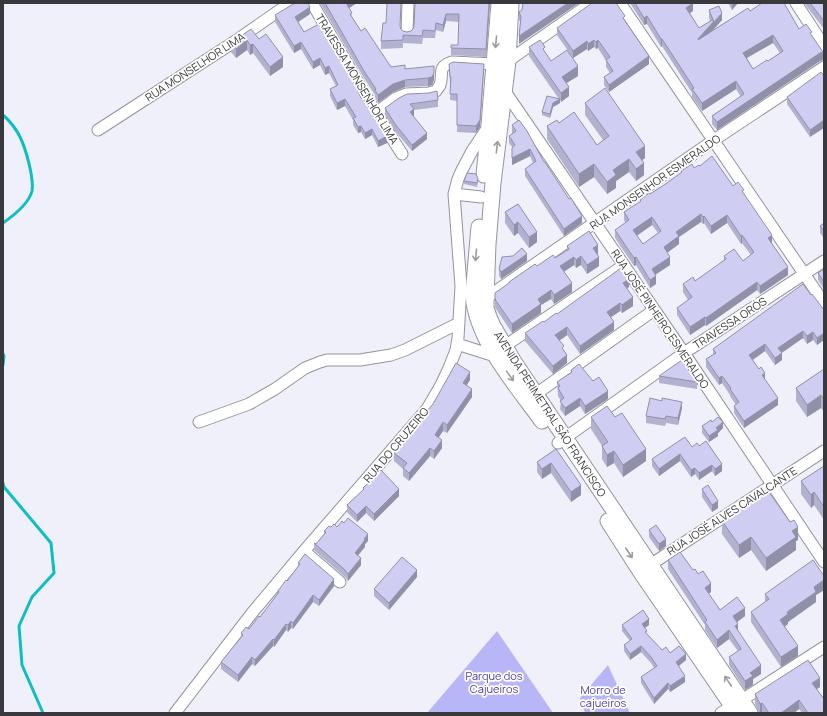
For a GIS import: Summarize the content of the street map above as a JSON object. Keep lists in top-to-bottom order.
{
  "streets": {
    "main road": ["AVENIDA PERIMETRAL SÃO FRANCISCO"],
    "street": [
      "RUA MONSELHOR LIMA",
      "TRAVESSA MONSENHOR LIMA",
      "RUA MONSENHOR ESMERALDO",
      "RUA JOSÉ PINHEIRO ESMERALDO",
      "TRAVESSA ORÓS",
      "RUA DO CRUZEIRO",
      "RUA JOSÉ ALVES CAVALCANTE"
    ]
  },
  "crossings": [
    ["RUA MONSENHOR ESMERALDO", "RUA JOSÉ PINHEIRO ESMERALDO"],
    ["RUA MONSENHOR ESMERALDO", "AVENIDA PERIMETRAL SÃO FRANCISCO"],
    ["RUA JOSÉ PINHEIRO ESMERALDO", "TRAVESSA ORÓS"],
    ["RUA JOSÉ PINHEIRO ESMERALDO", "AVENIDA PERIMETRAL SÃO FRANCISCO"],
    ["RUA JOSÉ PINHEIRO ESMERALDO", "RUA JOSÉ ALVES CAVALCANTE"],
    ["TRAVESSA ORÓS", "AVENIDA PERIMETRAL SÃO FRANCISCO"],
    ["AVENIDA PERIMETRAL SÃO FRANCISCO", "RUA DO CRUZEIRO"],
    ["AVENIDA PERIMETRAL SÃO FRANCISCO", "RUA JOSÉ ALVES CAVALCANTE"]
  ],
  "parks": ["Parque dos Cajueiros", "Morro de cajueiros"]
}
